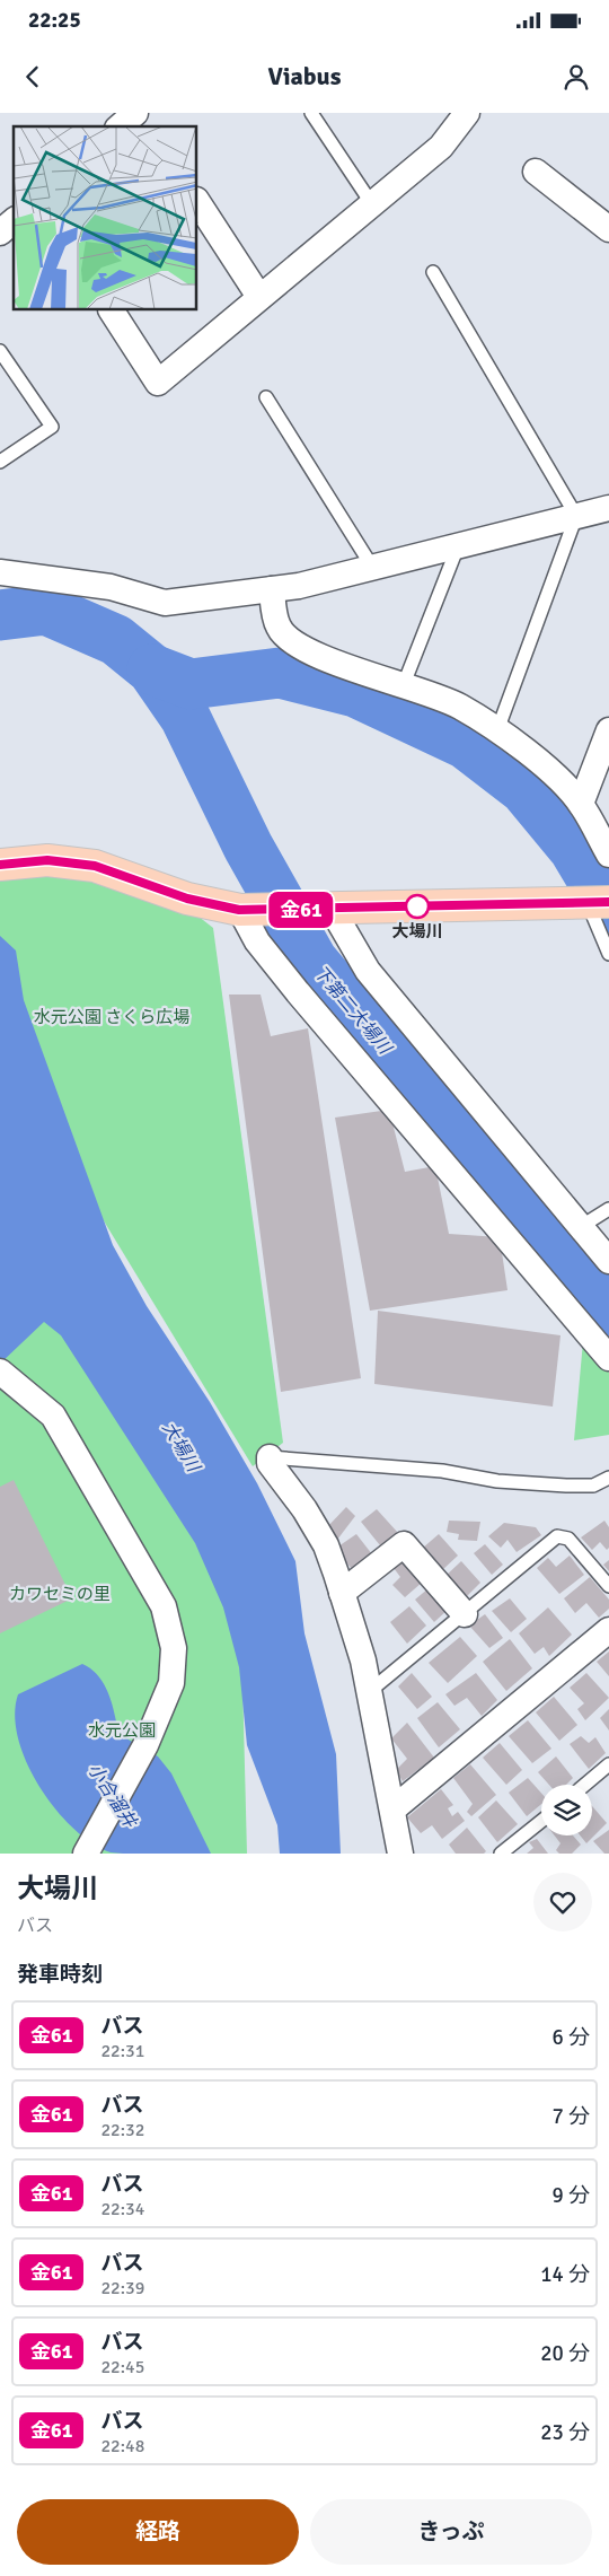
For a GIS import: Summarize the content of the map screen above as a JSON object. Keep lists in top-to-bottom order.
{
  "water": ["下第二大場川", "大場川", "小合溜井"],
  "parks": ["水元公園 さくら広場", "カワセミの里", "水元公園"],
  "places": ["大場川"],
  "lines": ["bus line 金61"],
  "page": {
    "status": "22:25",
    "header": "Viabus",
    "on_map": "金61",
    "heading": [
      ["大場川", "バス"],
      "発車時刻"
    ],
    "list": [
      {
        "mark": "金61",
        "name": "バス",
        "note": "22:31",
        "value": "6 分"
      },
      {
        "mark": "金61",
        "name": "バス",
        "note": "22:32",
        "value": "7 分"
      },
      {
        "mark": "金61",
        "name": "バス",
        "note": "22:34",
        "value": "9 分"
      },
      {
        "mark": "金61",
        "name": "バス",
        "note": "22:39",
        "value": "14 分"
      },
      {
        "mark": "金61",
        "name": "バス",
        "note": "22:45",
        "value": "20 分"
      },
      {
        "mark": "金61",
        "name": "バス",
        "note": "22:48",
        "value": "23 分"
      }
    ],
    "buttons": ["経路", "きっぷ"]
  }
}
